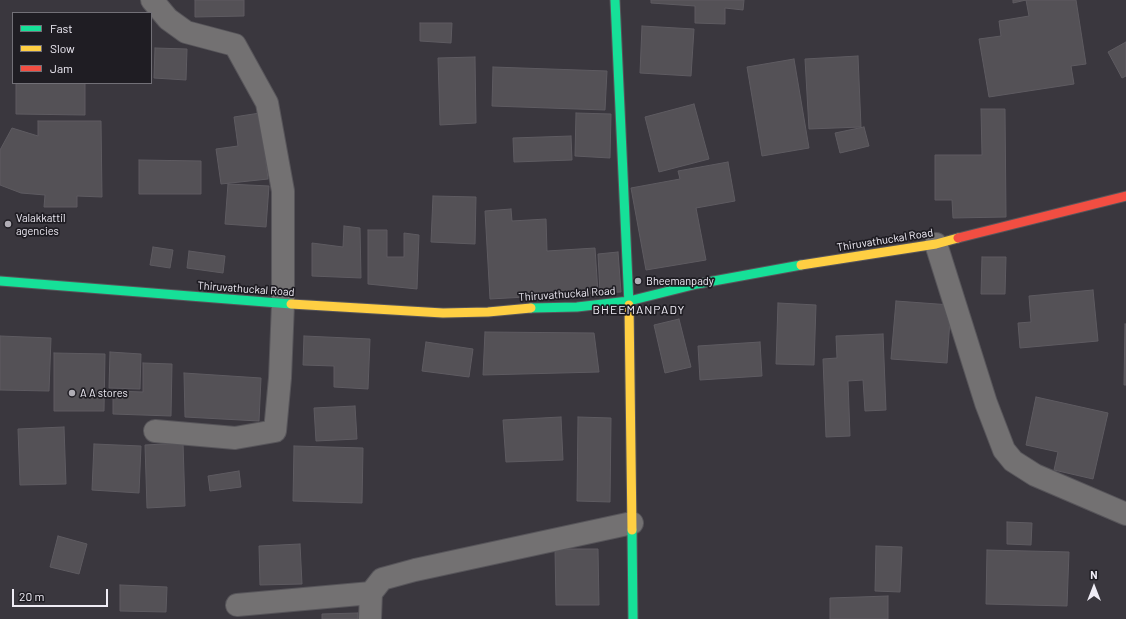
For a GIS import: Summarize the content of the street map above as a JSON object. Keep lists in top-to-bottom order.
{
  "streets": {
    "main road": ["Thiruvathuckal Road"]
  },
  "districts": ["BHEEMANPADY"],
  "places": ["Valakkattil agencies", "Bheemanpady", "A A stores"],
  "legend": ["Fast", "Slow", "Jam"],
  "scale_bar": "20 m",
  "north": "top"
}
